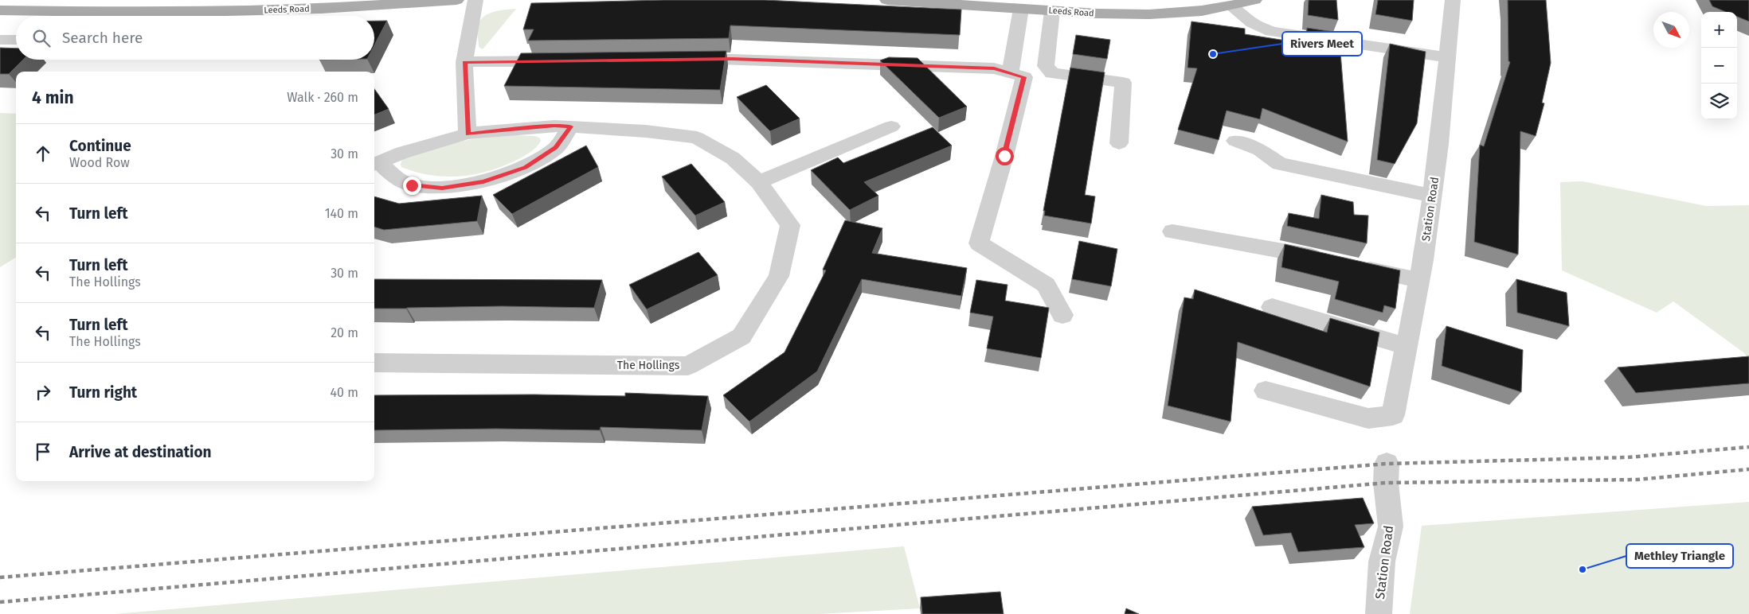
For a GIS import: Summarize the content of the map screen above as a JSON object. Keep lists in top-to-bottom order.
{
  "streets": {
    "main road": ["Leeds Road"],
    "street": ["Station Road", "The Hollings"]
  },
  "places": ["Rivers Meet", "Methley Triangle"],
  "north": "bottom right",
  "page": {
    "map_buttons": ["+", "−"],
    "search": "Search here",
    "heading": ["4 min", "Walk · 260 m"],
    "list": [
      ["Continue", "Wood Row", "30 m"],
      ["Turn left", "140 m"],
      ["Turn left", "The Hollings", "30 m"],
      ["Turn left", "The Hollings", "20 m"],
      ["Turn right", "40 m"],
      "Arrive at destination"
    ]
  }
}
